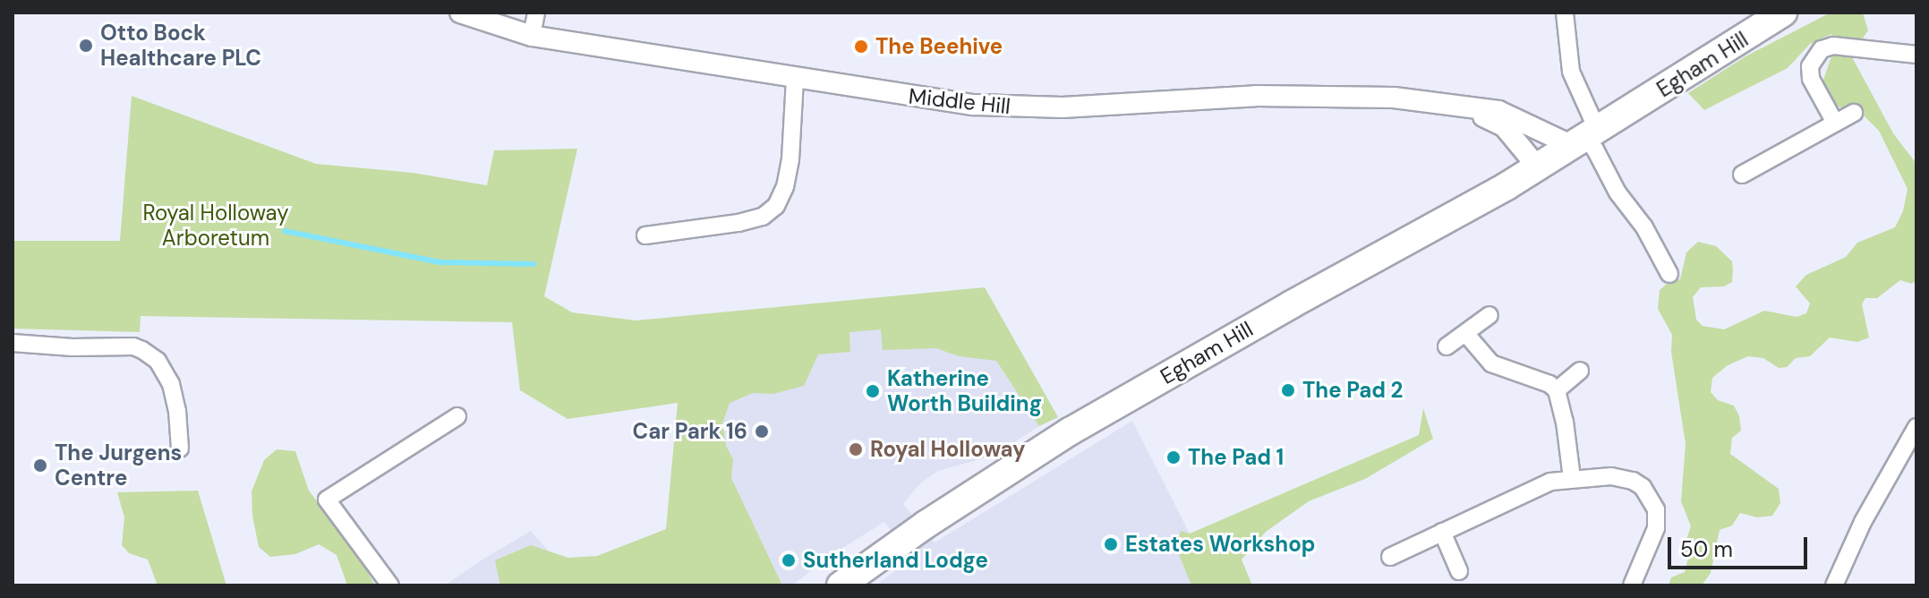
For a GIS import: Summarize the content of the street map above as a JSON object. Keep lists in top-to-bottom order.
{
  "streets": {
    "main road": ["Egham Hill"],
    "street": ["Middle Hill"]
  },
  "crossings": [
    ["Egham Hill", "Middle Hill"]
  ],
  "parks": ["Royal Holloway Arboretum"],
  "places": [
    "Otto Bock Healthcare PLC",
    "The Beehive",
    "The Pad 2",
    "Katherine Worth Building",
    "Car Park 16",
    "Royal Holloway",
    "The Pad 1",
    "The Jurgens Centre",
    "Estates Workshop",
    "Sutherland Lodge"
  ],
  "scale_bar": "50 m"
}
